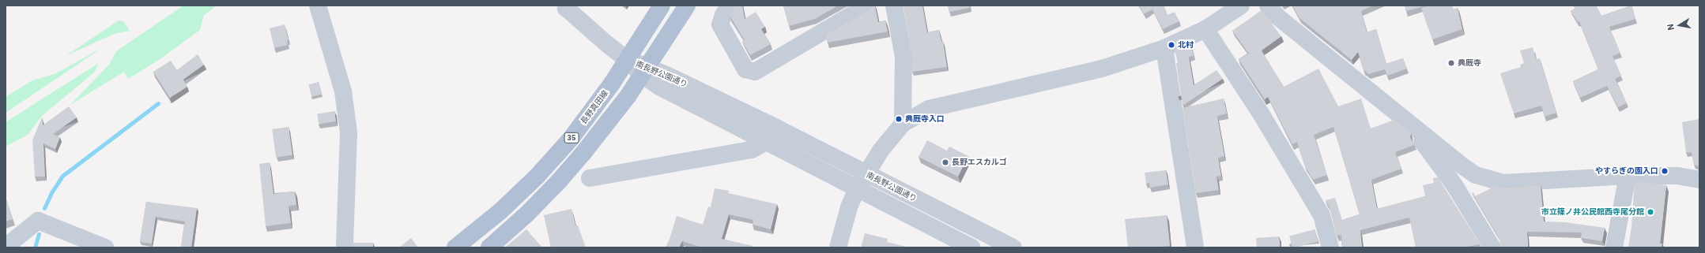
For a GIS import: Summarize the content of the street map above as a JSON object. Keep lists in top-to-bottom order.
{
  "streets": {
    "main road": ["長野真田線", "35"],
    "street": ["南長野公園通り"]
  },
  "crossings": [
    ["南長野公園通り", "長野真田線"],
    ["南長野公園通り", "35"]
  ],
  "places": [
    "北村",
    "典厩寺",
    "典厩寺入口",
    "長野エスカルゴ",
    "やすらぎの園入口",
    "市立篠ノ井公民館西寺尾分館"
  ],
  "north": "left"
}
